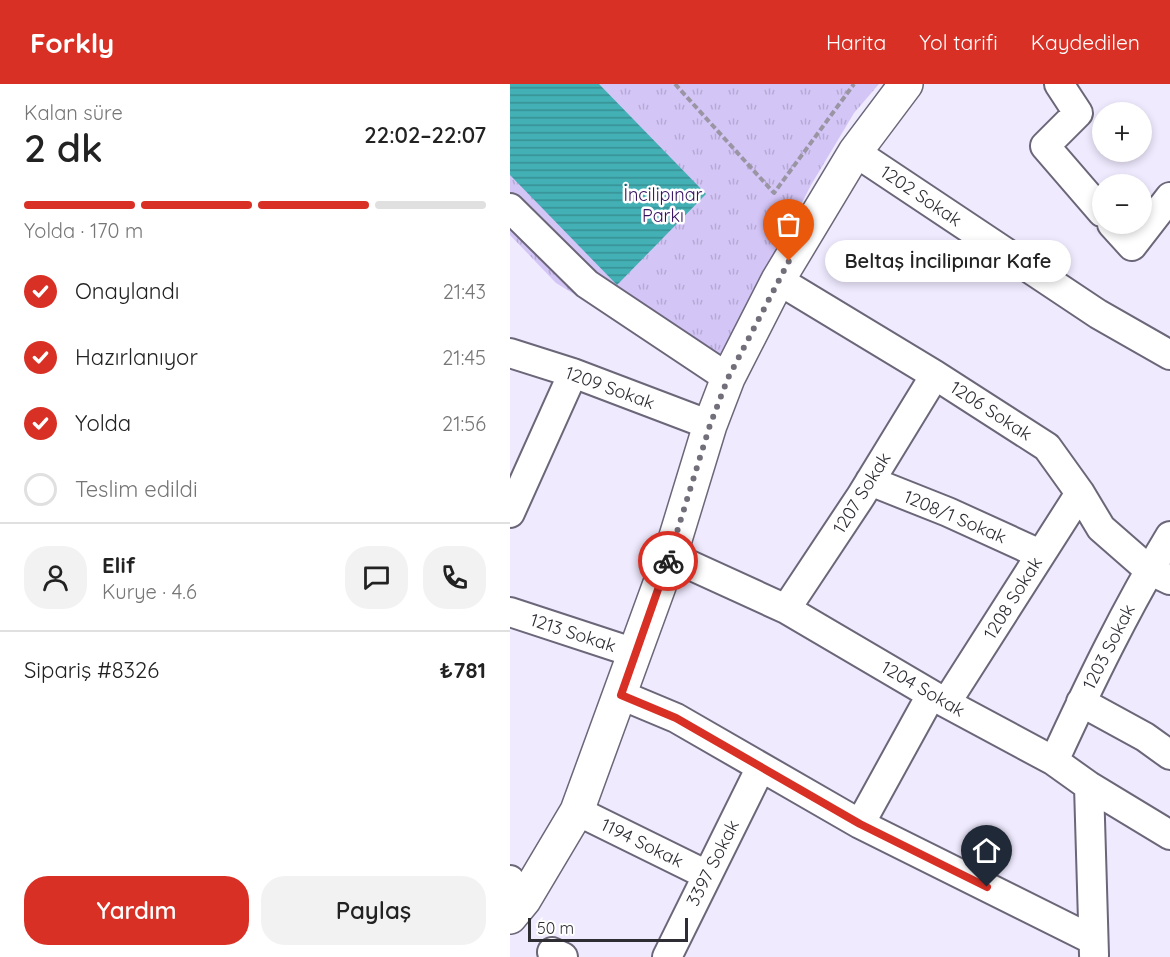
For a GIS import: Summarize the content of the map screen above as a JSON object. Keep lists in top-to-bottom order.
{
  "streets": {
    "street": [
      "1202 Sokak",
      "1209 Sokak",
      "1206 Sokak",
      "1207 Sokak",
      "1208/1 Sokak",
      "1208 Sokak",
      "1213 Sokak",
      "1203 Sokak",
      "1204 Sokak",
      "1194 Sokak",
      "3397 Sokak"
    ]
  },
  "crossings": [
    ["1206 Sokak", "1207 Sokak"],
    ["1206 Sokak", "1208 Sokak"],
    ["1206 Sokak", "1203 Sokak"],
    ["1207 Sokak", "1208/1 Sokak"],
    ["1207 Sokak", "1204 Sokak"],
    ["1208/1 Sokak", "1208 Sokak"],
    ["1208 Sokak", "1204 Sokak"],
    ["1203 Sokak", "1204 Sokak"],
    ["1194 Sokak", "3397 Sokak"]
  ],
  "parks": ["İncilipınar Parkı"],
  "places": ["Beltaş İncilipınar Kafe"],
  "scale_bar": "50 m",
  "page": {
    "header": "Forkly",
    "nav": ["Harita", "Yol tarifi", "Kaydedilen"],
    "heading": ["2 dk", "Kalan süre", "22:02–22:07"],
    "panel": [
      "Elif",
      "Kurye · 4.6",
      "Sipariş #8326",
      "₺781"
    ],
    "map_buttons": ["+", "−"],
    "bar": "Yolda · 170 m",
    "bubble": "Beltaş İncilipınar Kafe",
    "list": [
      ["Onaylandı", "21:43"],
      ["Hazırlanıyor", "21:45"],
      ["Yolda", "21:56"],
      "Teslim edildi"
    ],
    "buttons": ["Yardım", "Paylaş"],
    "scale": "50 m"
  }
}
